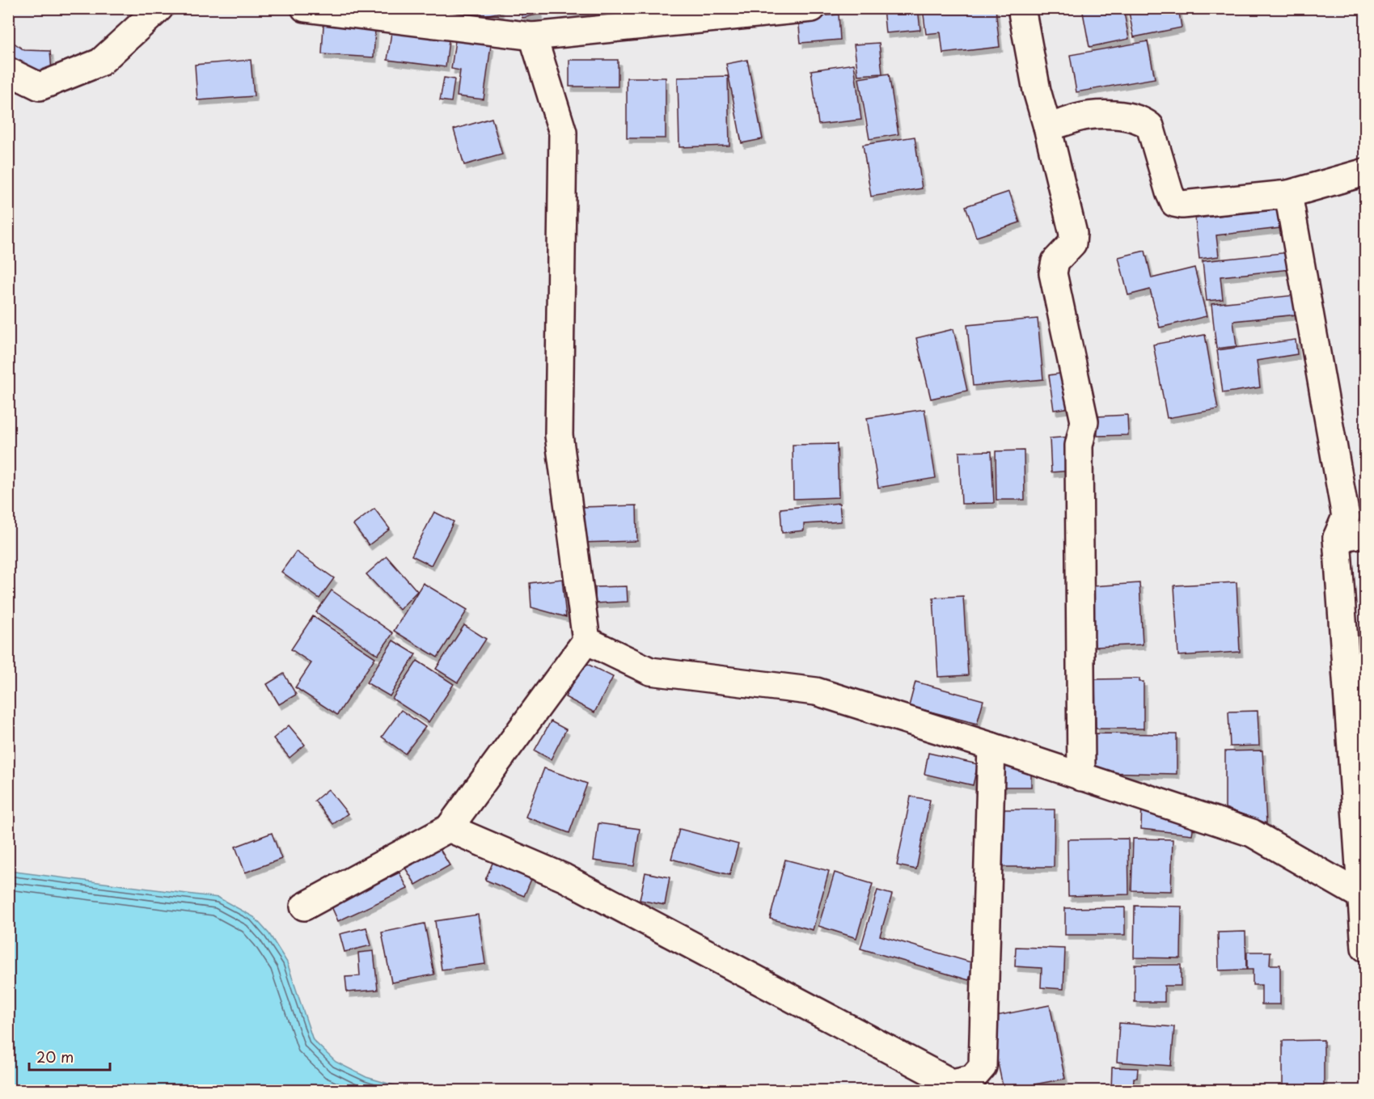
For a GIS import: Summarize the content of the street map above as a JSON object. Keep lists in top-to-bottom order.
{
  "scale_bar": "20 m"
}
